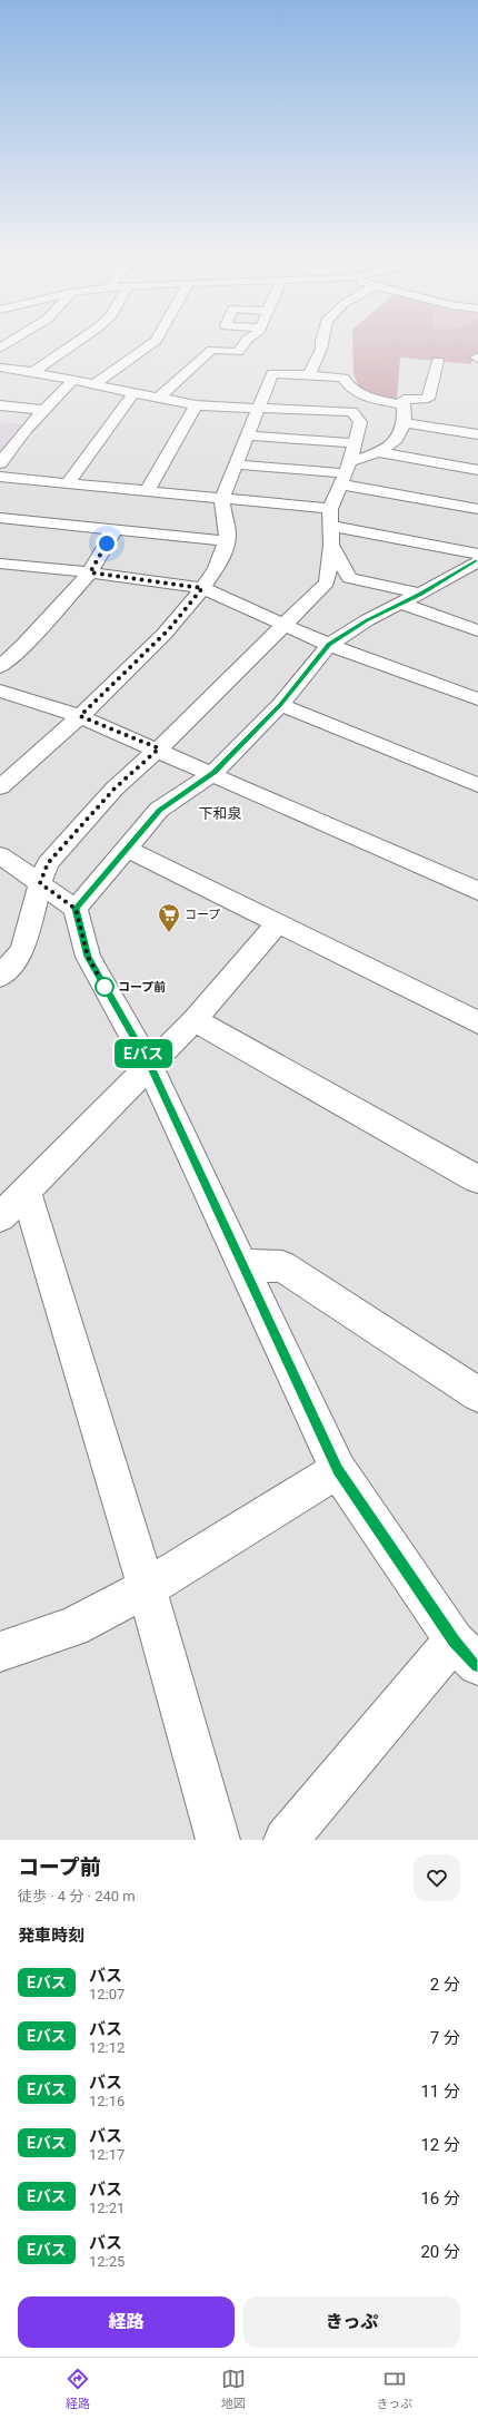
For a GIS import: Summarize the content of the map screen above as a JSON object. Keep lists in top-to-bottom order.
{
  "districts": ["下和泉"],
  "places": {
    "supermarket": ["コープ"],
    "other": ["コープ前"]
  },
  "lines": ["bus line Eバス"],
  "page": {
    "on_map": "Eバス",
    "heading": [
      ["コープ前", "徒歩 · 4 分 · 240 m"],
      "発車時刻"
    ],
    "list": [
      {
        "mark": "Eバス",
        "name": "バス",
        "note": "12:07",
        "value": "2 分"
      },
      {
        "mark": "Eバス",
        "name": "バス",
        "note": "12:12",
        "value": "7 分"
      },
      {
        "mark": "Eバス",
        "name": "バス",
        "note": "12:16",
        "value": "11 分"
      },
      {
        "mark": "Eバス",
        "name": "バス",
        "note": "12:17",
        "value": "12 分"
      },
      {
        "mark": "Eバス",
        "name": "バス",
        "note": "12:21",
        "value": "16 分"
      },
      {
        "mark": "Eバス",
        "name": "バス",
        "note": "12:25",
        "value": "20 分"
      }
    ],
    "buttons": ["経路", "きっぷ"],
    "tabs": ["経路", "地図", "きっぷ"]
  }
}
